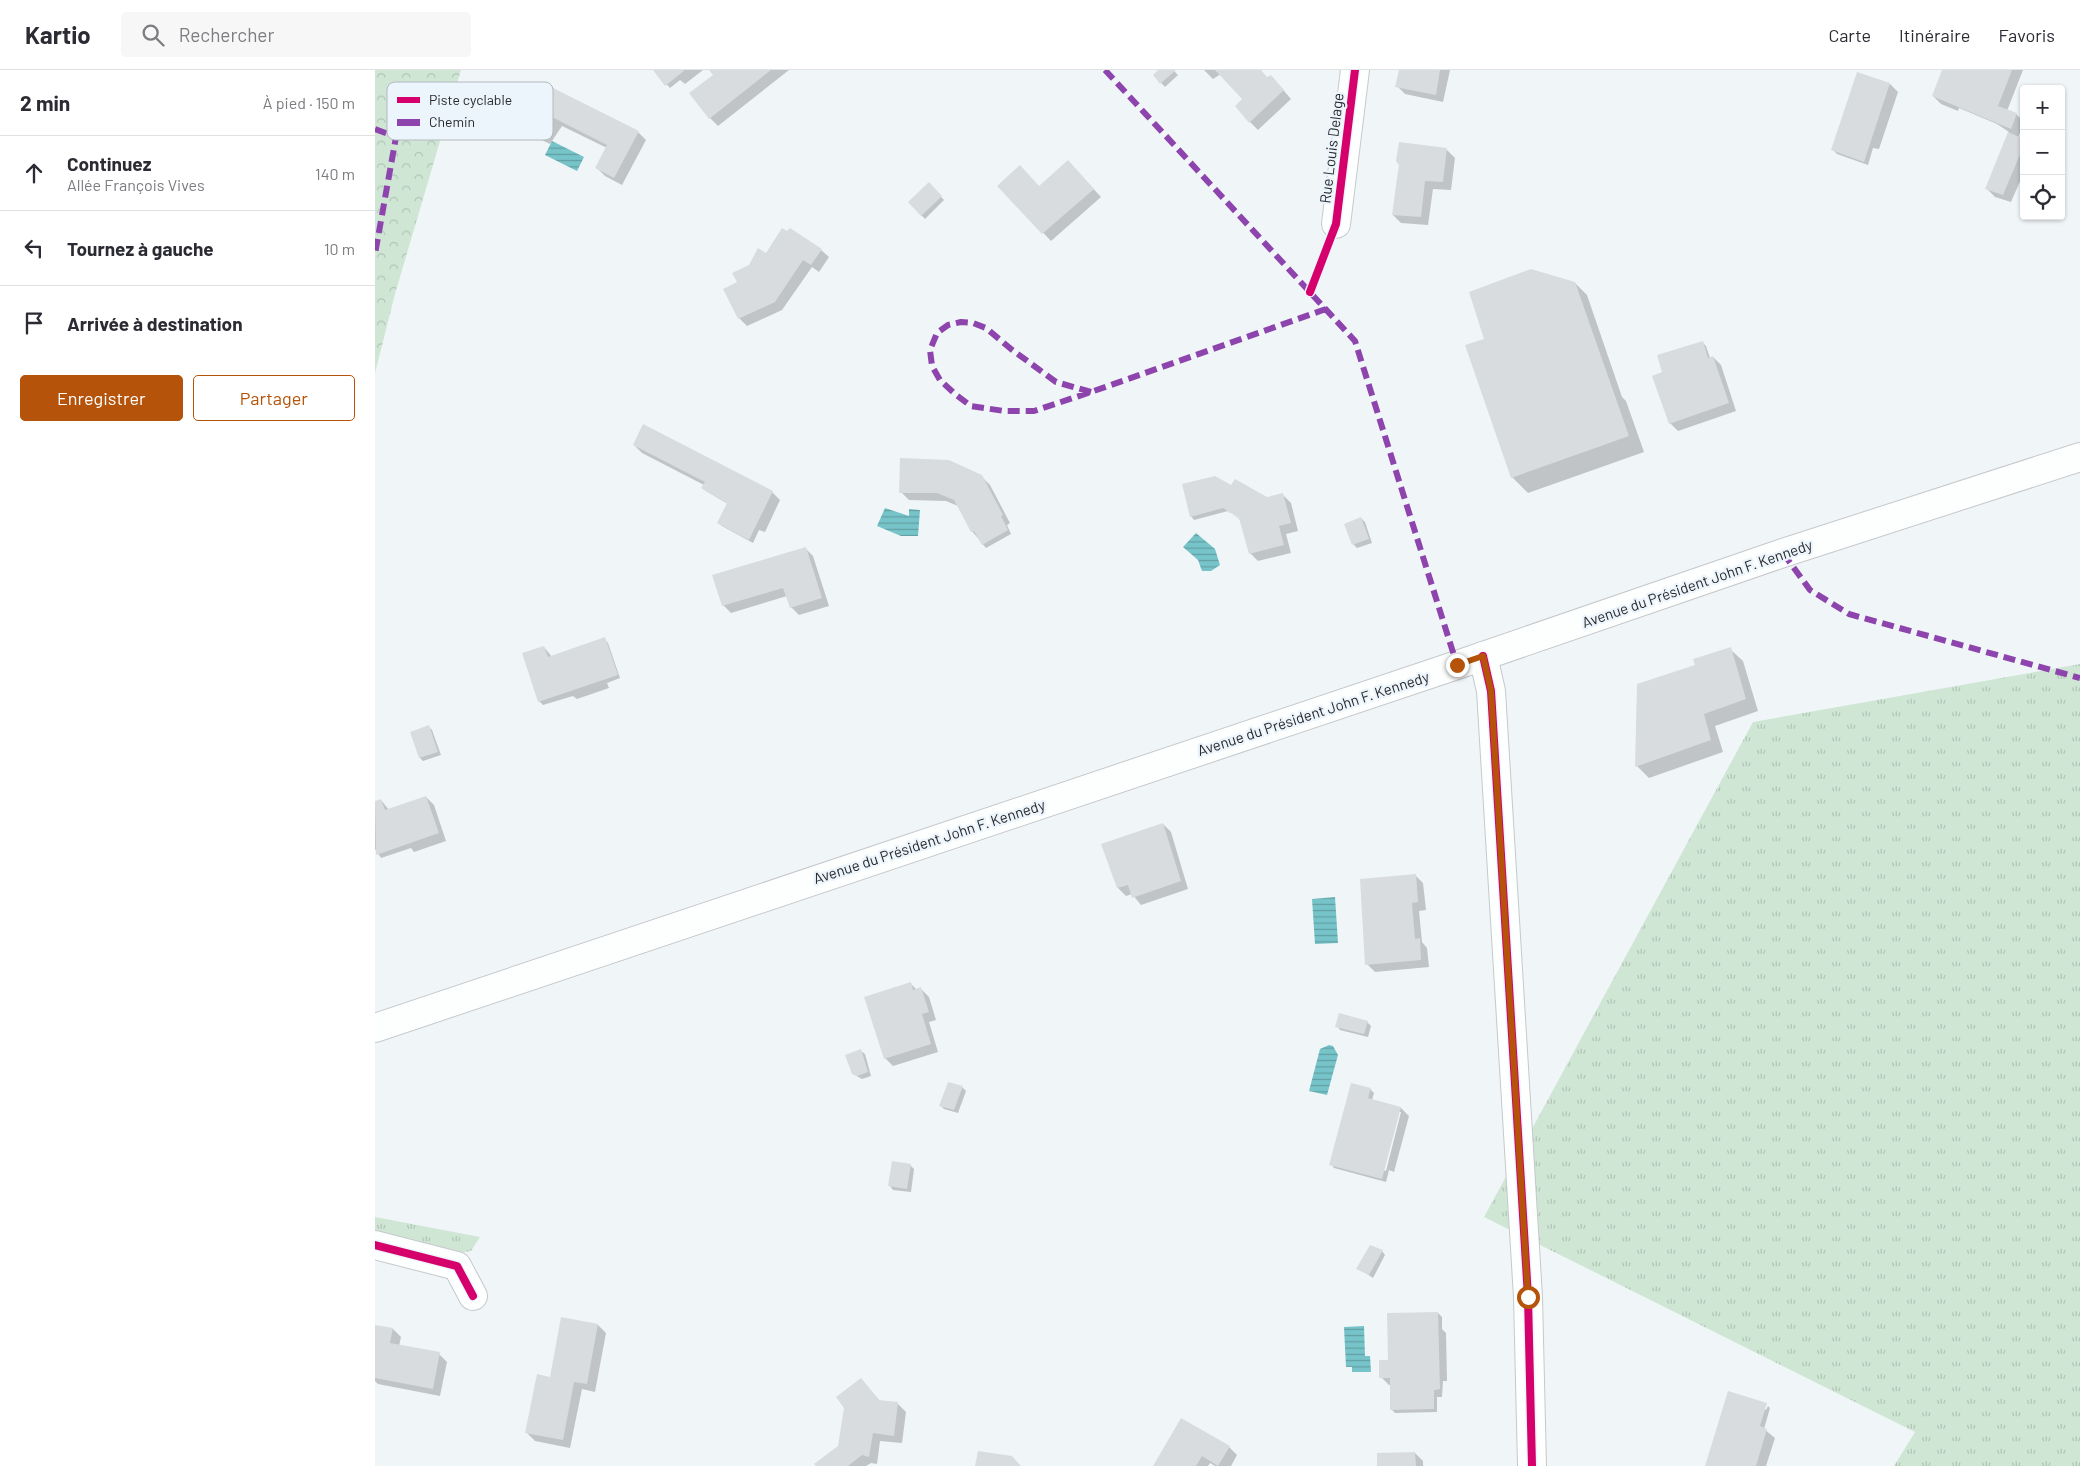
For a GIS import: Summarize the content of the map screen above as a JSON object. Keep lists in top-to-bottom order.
{
  "streets": {
    "main road": ["Rue Louis Delage", "Avenue du Président John F. Kennedy"]
  },
  "legend": ["Piste cyclable", "Chemin"],
  "page": {
    "header": "Kartio",
    "search": "Rechercher",
    "nav": ["Carte", "Itinéraire", "Favoris"],
    "heading": ["2 min", "À pied · 150 m"],
    "map_buttons": ["+", "−"],
    "list": [
      ["Continuez", "Allée François Vives", "140 m"],
      ["Tournez à gauche", "10 m"],
      "Arrivée à destination"
    ],
    "buttons": ["Enregistrer", "Partager"]
  }
}
